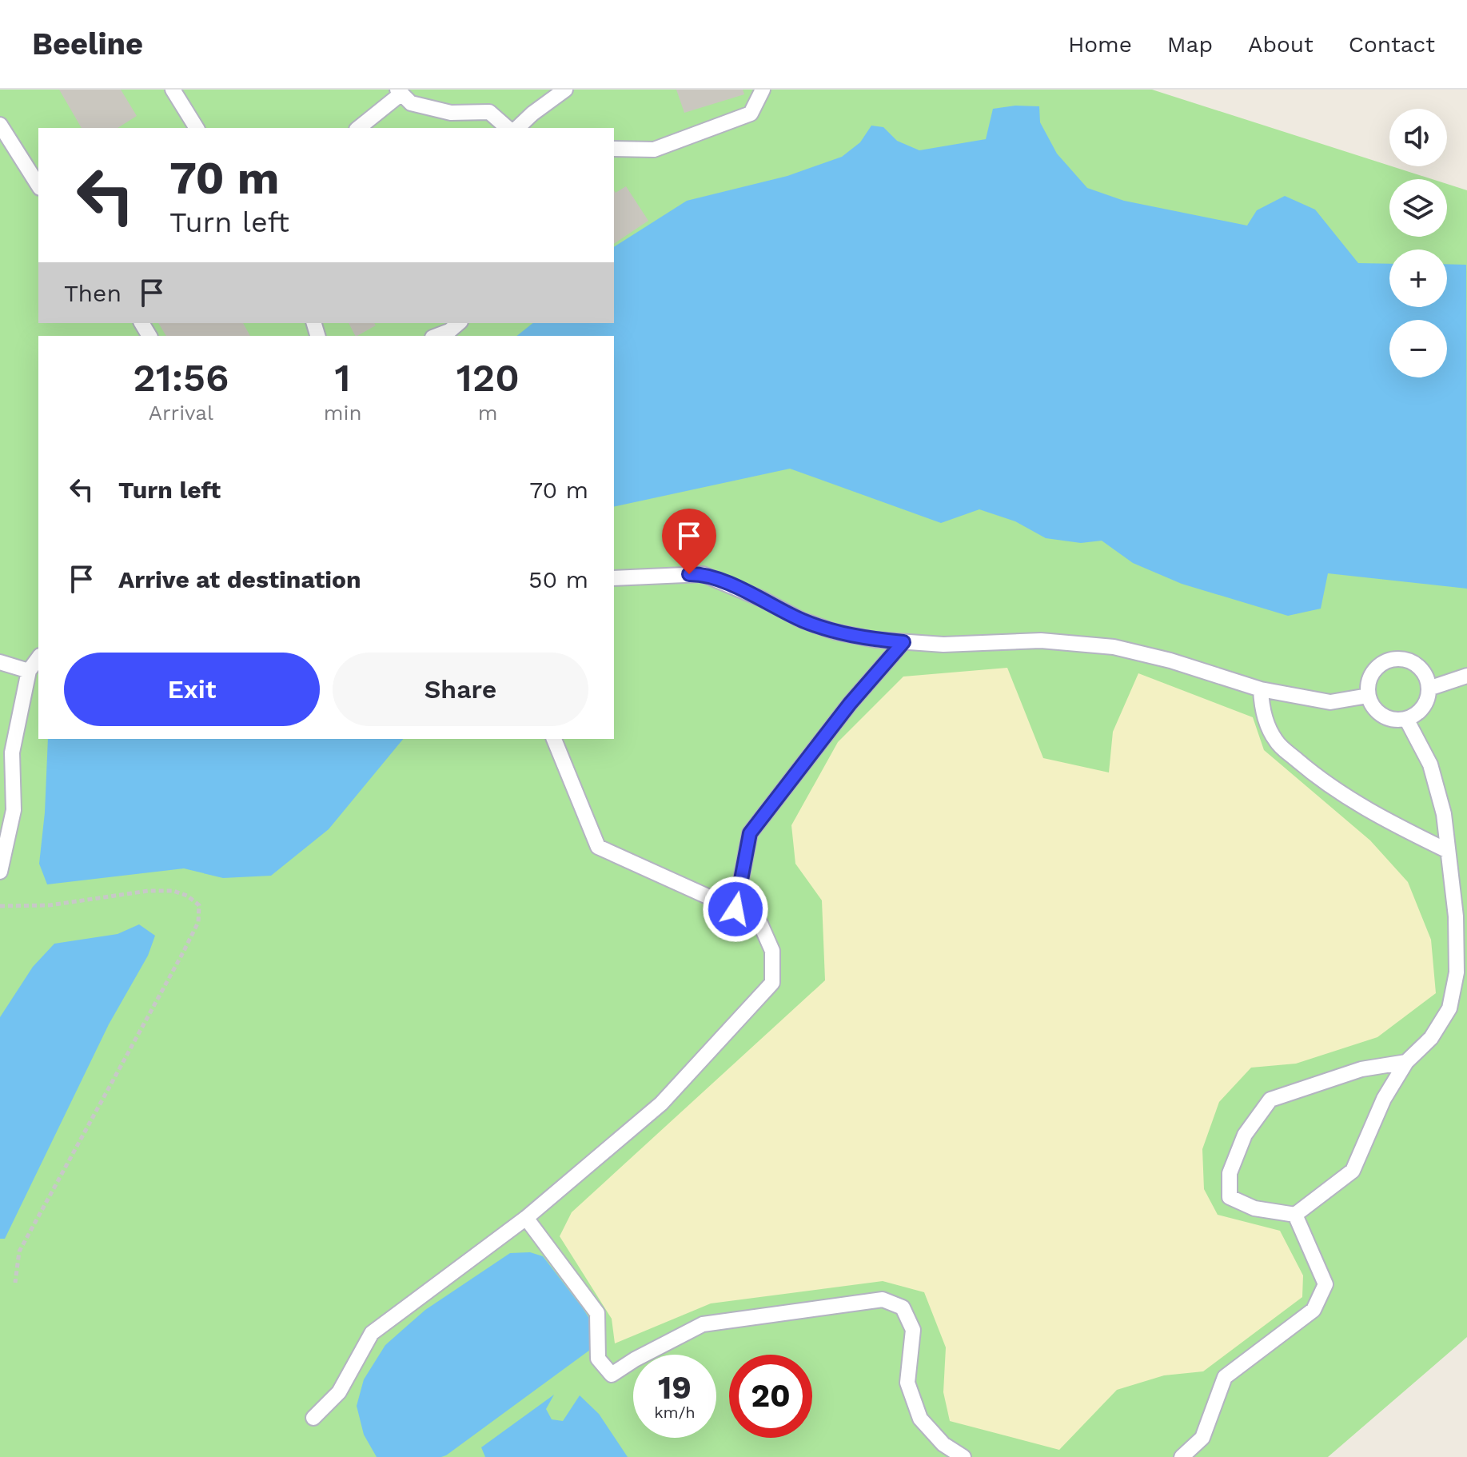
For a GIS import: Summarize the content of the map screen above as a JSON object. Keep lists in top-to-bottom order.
{
  "page": {
    "header": "Beeline",
    "nav": [
      "Home",
      "Map",
      "About",
      "Contact"
    ],
    "map_buttons": ["+", "−"],
    "turn": ["70 m", "Turn left"],
    "then": "Then",
    "eta": [
      "21:56",
      "Arrival",
      "1",
      "min",
      "120",
      "m"
    ],
    "list": [
      {
        "name": "Turn left",
        "value": "70 m"
      },
      {
        "name": "Arrive at destination",
        "value": "50 m"
      }
    ],
    "buttons": ["Exit", "Share"],
    "speed": "19 km/h",
    "limit": "20"
  }
}
